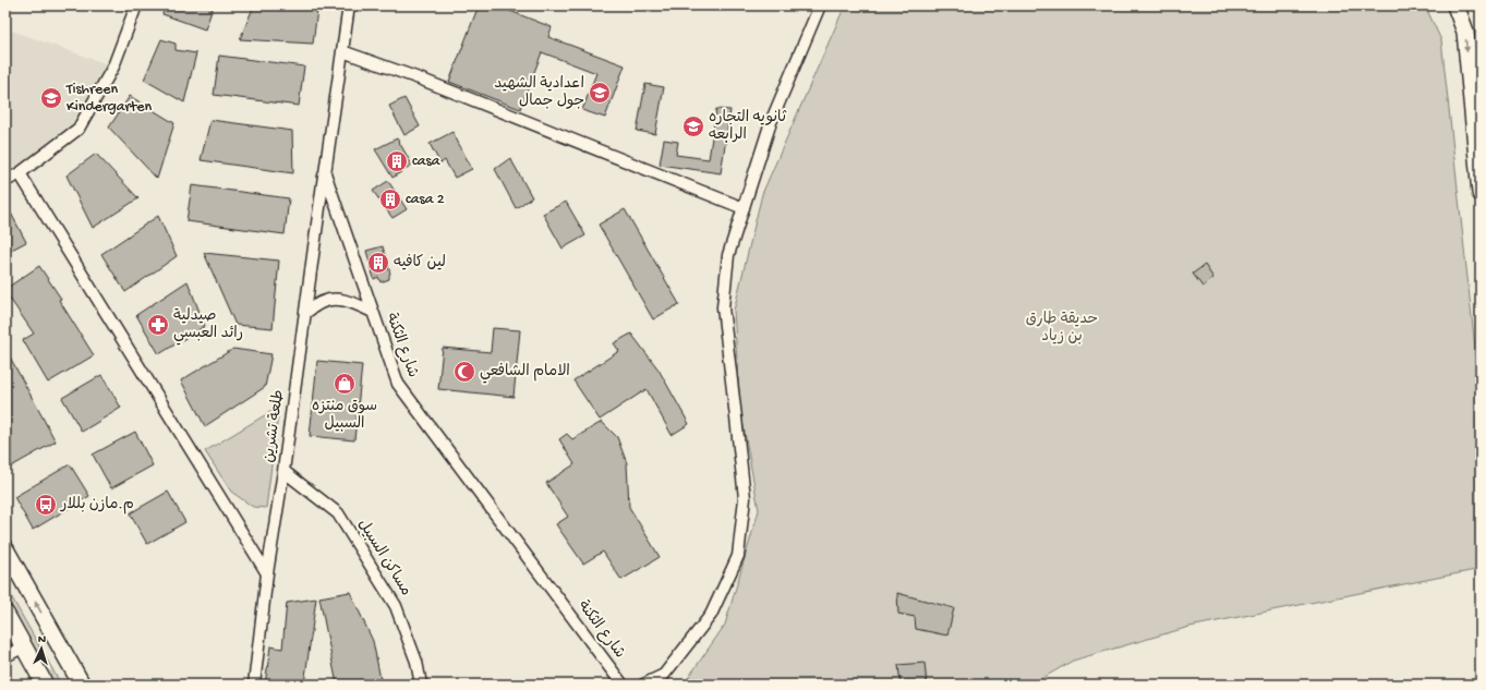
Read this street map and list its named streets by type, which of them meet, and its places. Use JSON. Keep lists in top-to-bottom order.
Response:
{
  "streets": {
    "street": ["شارع الثكنة", "طلعة تشرين", "مساكن السبيل"]
  },
  "crossings": [
    ["شارع الثكنة", "طلعة تشرين"],
    ["طلعة تشرين", "مساكن السبيل"]
  ],
  "parks": ["حديقة طارق بن زياد"],
  "places": {
    "school or university": ["اعدادية الشهيد جول جمال", "Tishreen Kindergarten", "ثانويه التجاره الرابعه"],
    "building": ["casa", "casa 2", "لين كافيه"],
    "pharmacy": ["صيدلية رائد العبسي"],
    "mosque": ["الامام الشافعي"],
    "shop": ["سوق منتزه السبيل"],
    "bus stop": ["م.مازن بللار"]
  },
  "north": "top"
}
